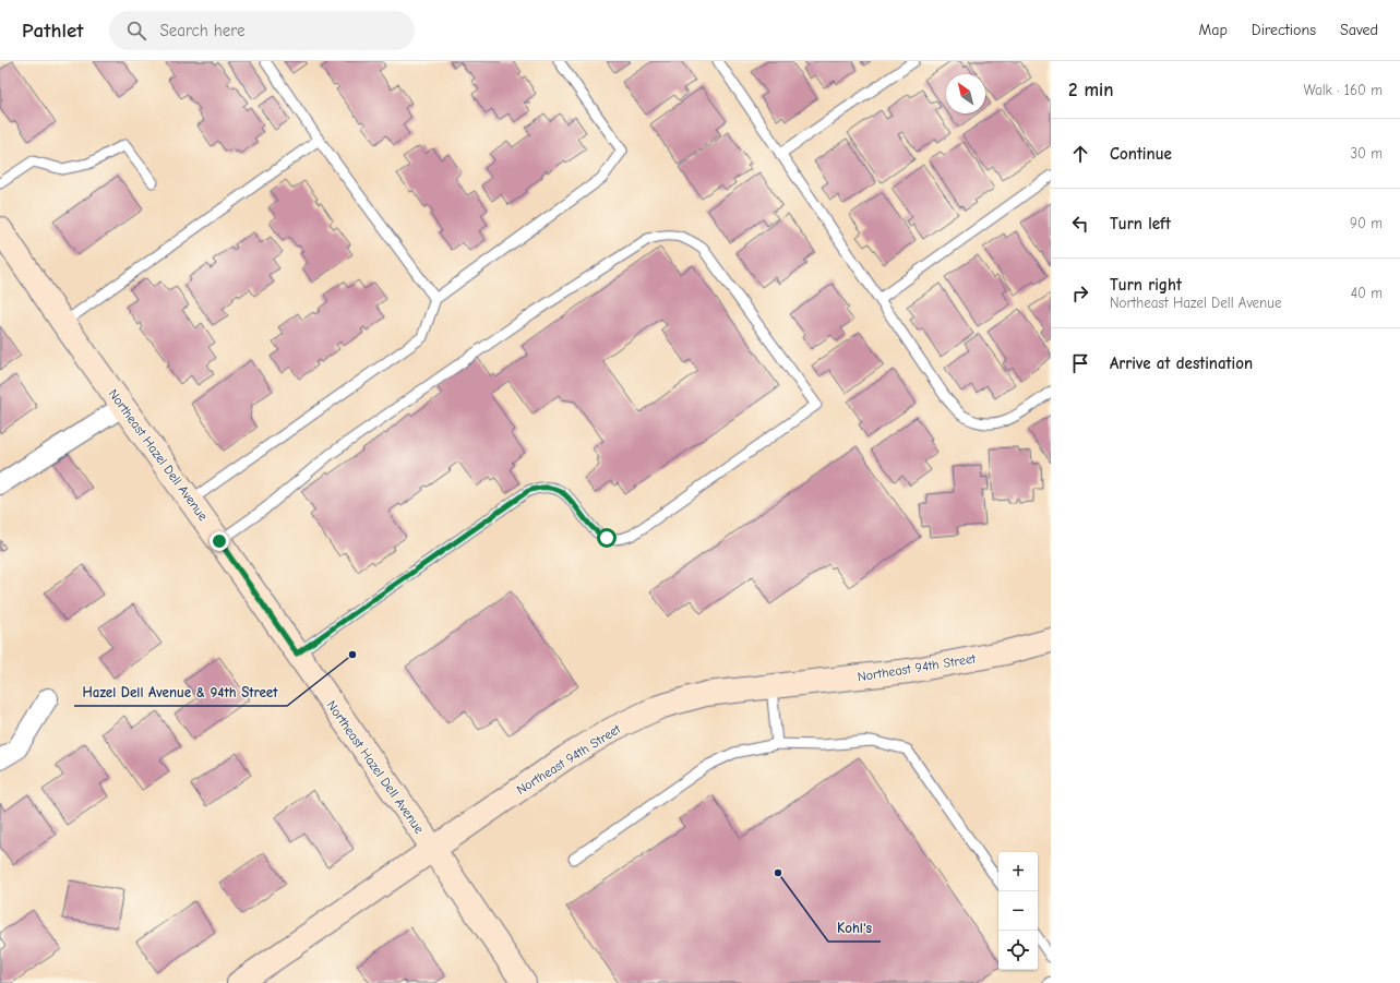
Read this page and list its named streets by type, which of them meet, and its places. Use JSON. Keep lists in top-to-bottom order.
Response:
{
  "streets": {
    "main road": ["Northeast Hazel Dell Avenue", "Northeast 94th Street"]
  },
  "crossings": [
    ["Northeast Hazel Dell Avenue", "Northeast 94th Street"]
  ],
  "places": ["Hazel Dell Avenue & 94th Street", "Kohl's"],
  "north": "top left",
  "page": {
    "header": "Pathlet",
    "search": "Search here",
    "nav": ["Map", "Directions", "Saved"],
    "heading": ["2 min", "Walk · 160 m"],
    "list": [
      ["Continue", "30 m"],
      ["Turn left", "90 m"],
      ["Turn right", "Northeast Hazel Dell Avenue", "40 m"],
      "Arrive at destination"
    ],
    "map_buttons": ["+", "−"]
  }
}
